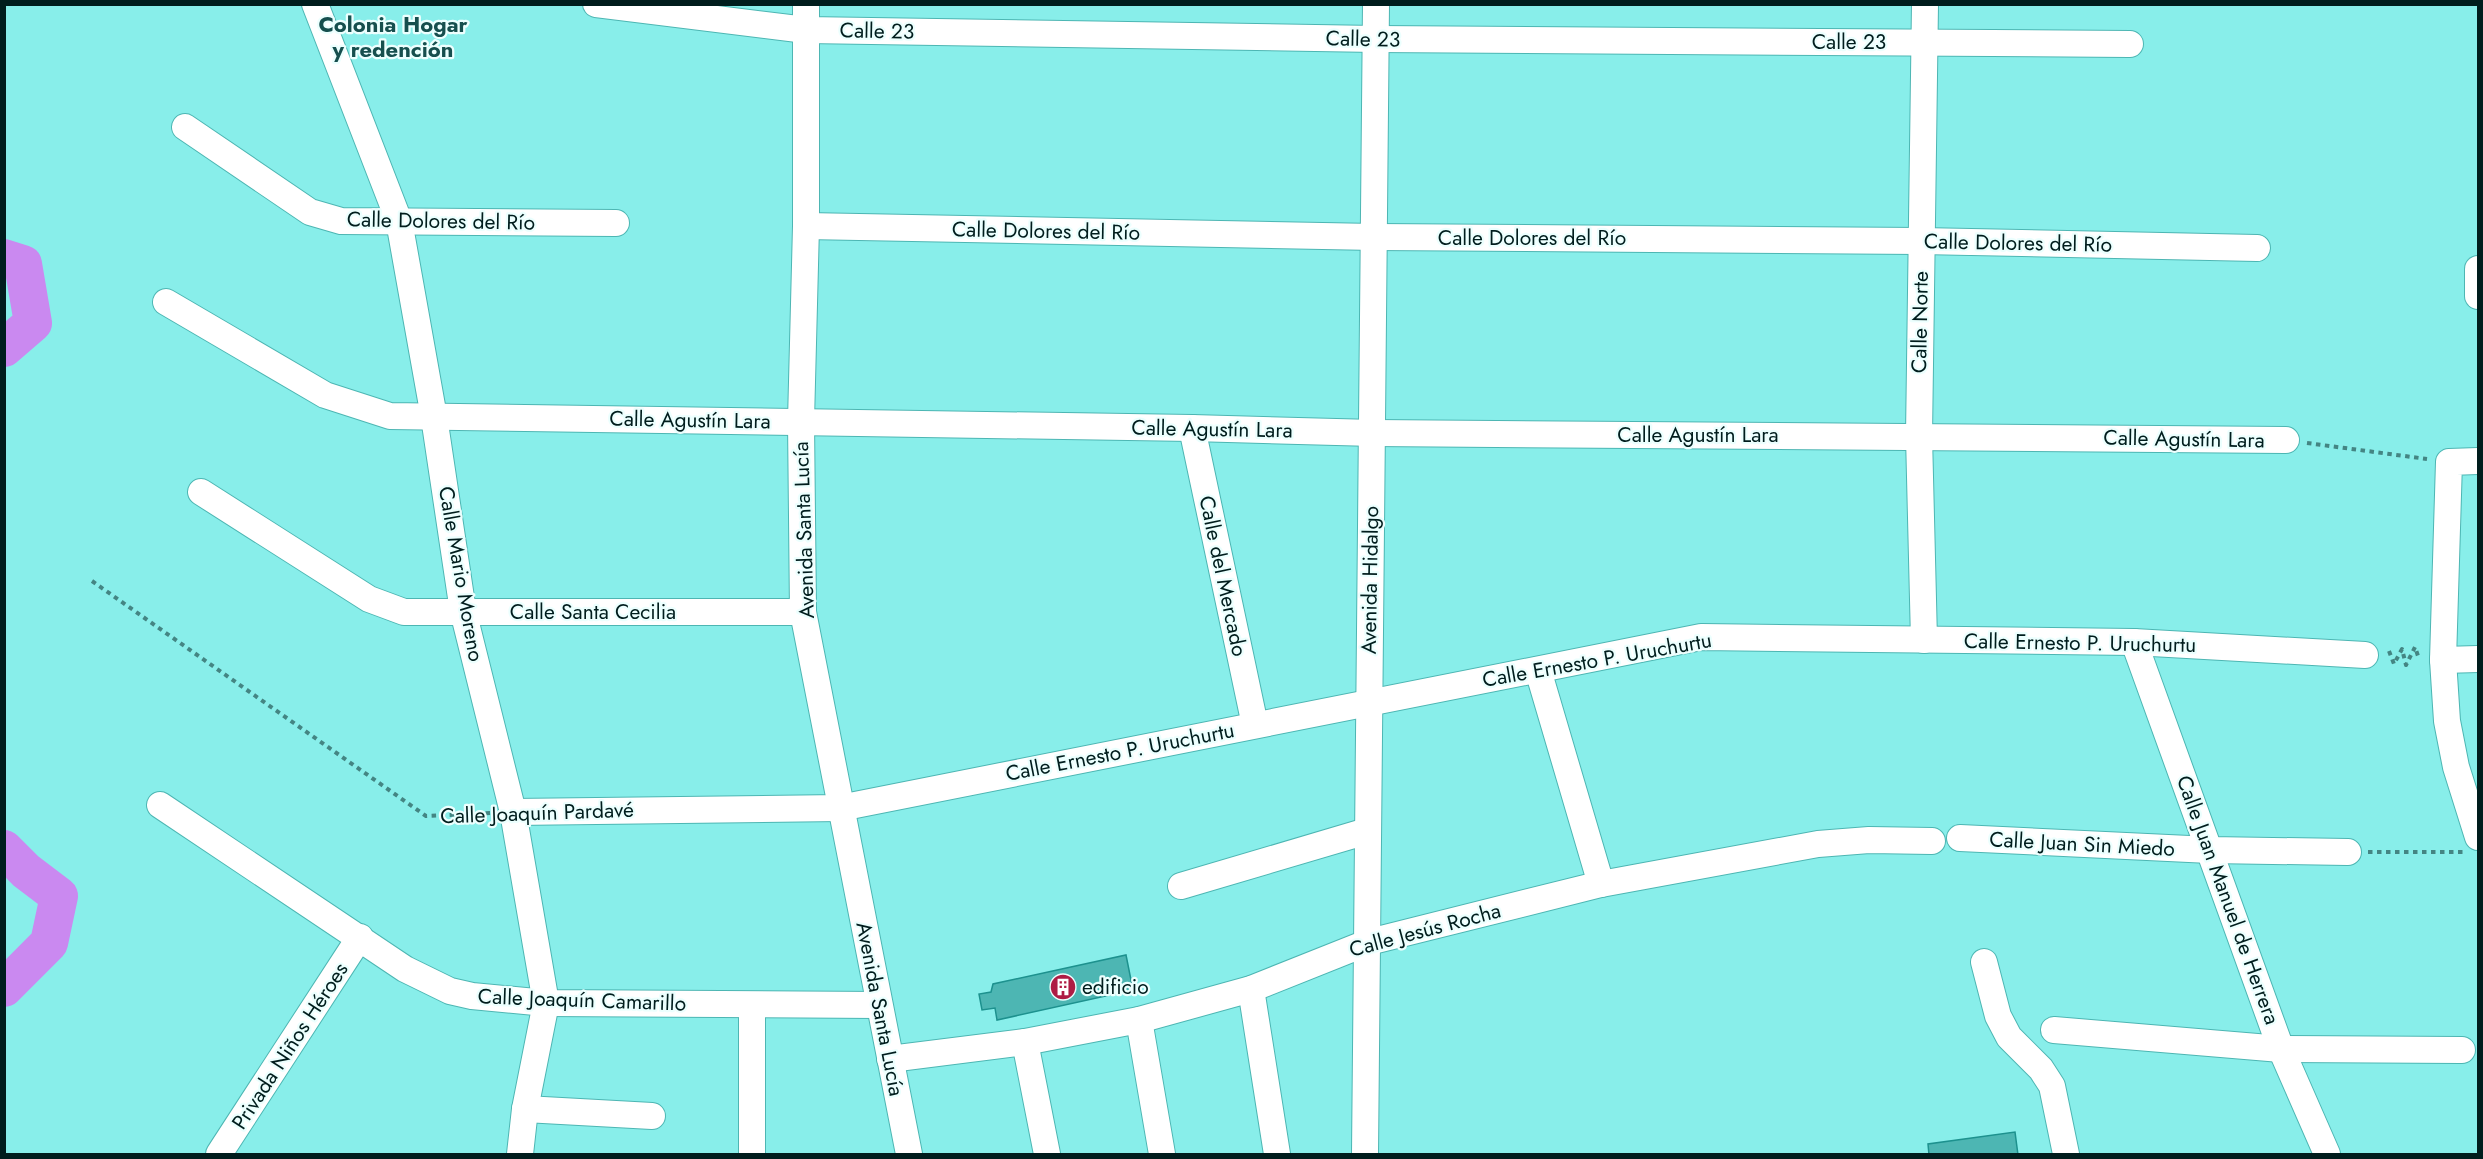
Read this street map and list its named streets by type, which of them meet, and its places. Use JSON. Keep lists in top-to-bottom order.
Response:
{
  "streets": {
    "street": [
      "Calle 23",
      "Calle Dolores del Río",
      "Calle Norte",
      "Calle Agustín Lara",
      "Avenida Santa Lucía",
      "Calle Mario Moreno",
      "Calle del Mercado",
      "Avenida Hidalgo",
      "Calle Santa Cecilia",
      "Calle Ernesto P. Uruchurtu",
      "Calle Joaquín Pardavé",
      "Calle Juan Sin Miedo",
      "Calle Juan Manuel de Herrera",
      "Calle Jesús Rocha",
      "Calle Joaquín Camarillo",
      "Privada Niños Héroes"
    ]
  },
  "crossings": [
    ["Calle 23", "Calle Norte"],
    ["Calle 23", "Avenida Santa Lucía"],
    ["Calle 23", "Avenida Hidalgo"],
    ["Calle Dolores del Río", "Calle Norte"],
    ["Calle Dolores del Río", "Avenida Santa Lucía"],
    ["Calle Dolores del Río", "Calle Mario Moreno"],
    ["Calle Dolores del Río", "Avenida Hidalgo"],
    ["Calle Norte", "Calle Agustín Lara"],
    ["Calle Norte", "Calle Ernesto P. Uruchurtu"],
    ["Calle Agustín Lara", "Avenida Santa Lucía"],
    ["Calle Agustín Lara", "Calle Mario Moreno"],
    ["Calle Agustín Lara", "Calle del Mercado"],
    ["Calle Agustín Lara", "Avenida Hidalgo"],
    ["Avenida Santa Lucía", "Calle Santa Cecilia"],
    ["Avenida Santa Lucía", "Calle Ernesto P. Uruchurtu"],
    ["Avenida Santa Lucía", "Calle Joaquín Pardavé"],
    ["Avenida Santa Lucía", "Calle Jesús Rocha"],
    ["Avenida Santa Lucía", "Calle Joaquín Camarillo"],
    ["Calle Mario Moreno", "Calle Santa Cecilia"],
    ["Calle Mario Moreno", "Calle Joaquín Pardavé"],
    ["Calle Mario Moreno", "Calle Joaquín Camarillo"],
    ["Calle del Mercado", "Calle Ernesto P. Uruchurtu"],
    ["Avenida Hidalgo", "Calle Ernesto P. Uruchurtu"],
    ["Avenida Hidalgo", "Calle Jesús Rocha"],
    ["Calle Ernesto P. Uruchurtu", "Calle Joaquín Pardavé"],
    ["Calle Ernesto P. Uruchurtu", "Calle Juan Manuel de Herrera"],
    ["Calle Juan Sin Miedo", "Calle Juan Manuel de Herrera"],
    ["Calle Joaquín Camarillo", "Privada Niños Héroes"]
  ],
  "districts": ["Colonia Hogar y redención"],
  "places": {
    "building": ["edificio"]
  }
}
